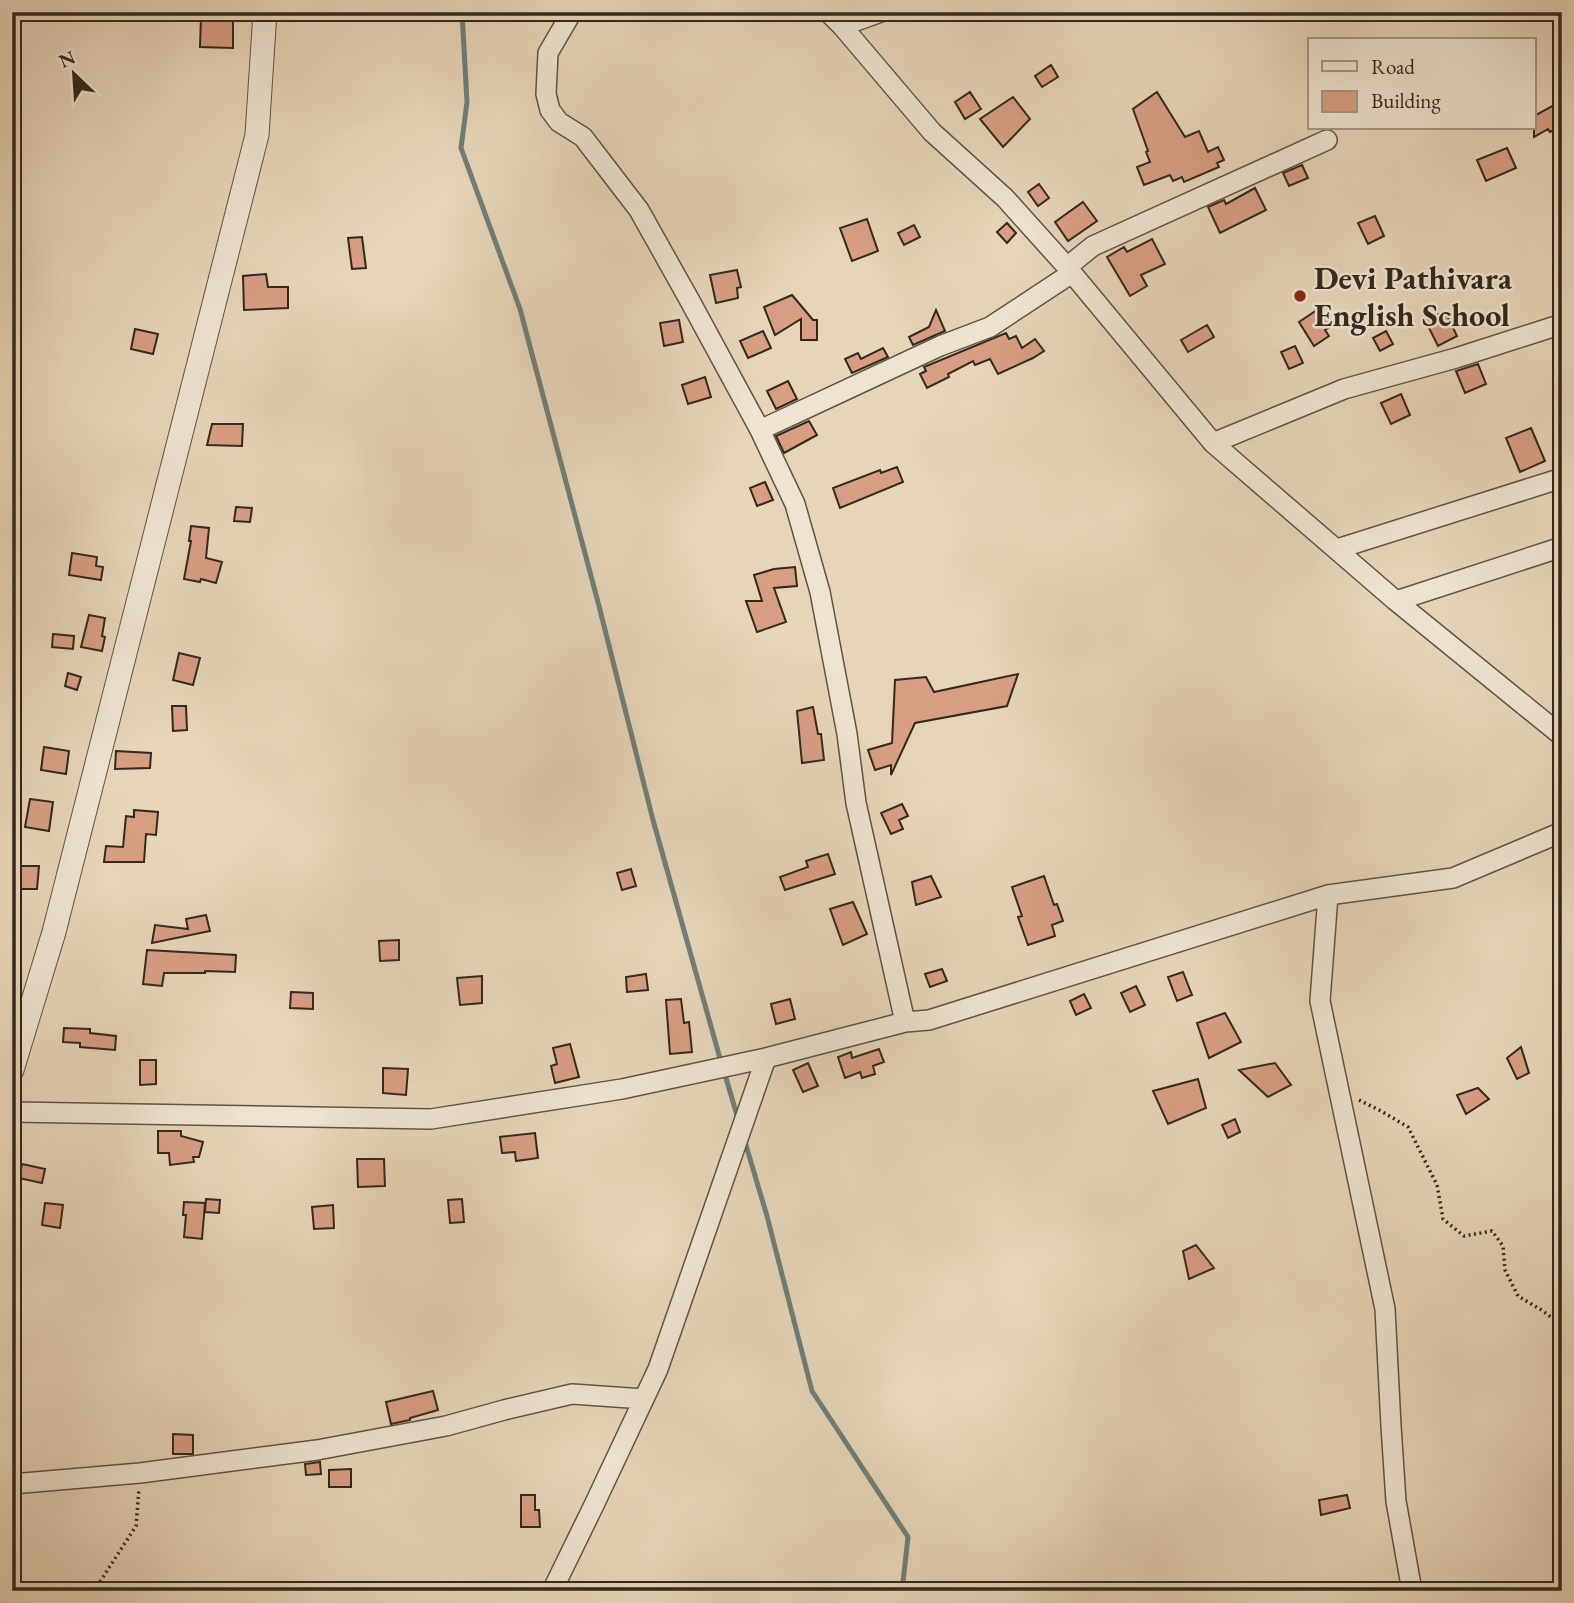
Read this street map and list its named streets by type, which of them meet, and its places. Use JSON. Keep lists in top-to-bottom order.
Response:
{
  "places": ["Devi Pathivara English School"],
  "legend": ["Road", "Building"],
  "north": "top left"
}
